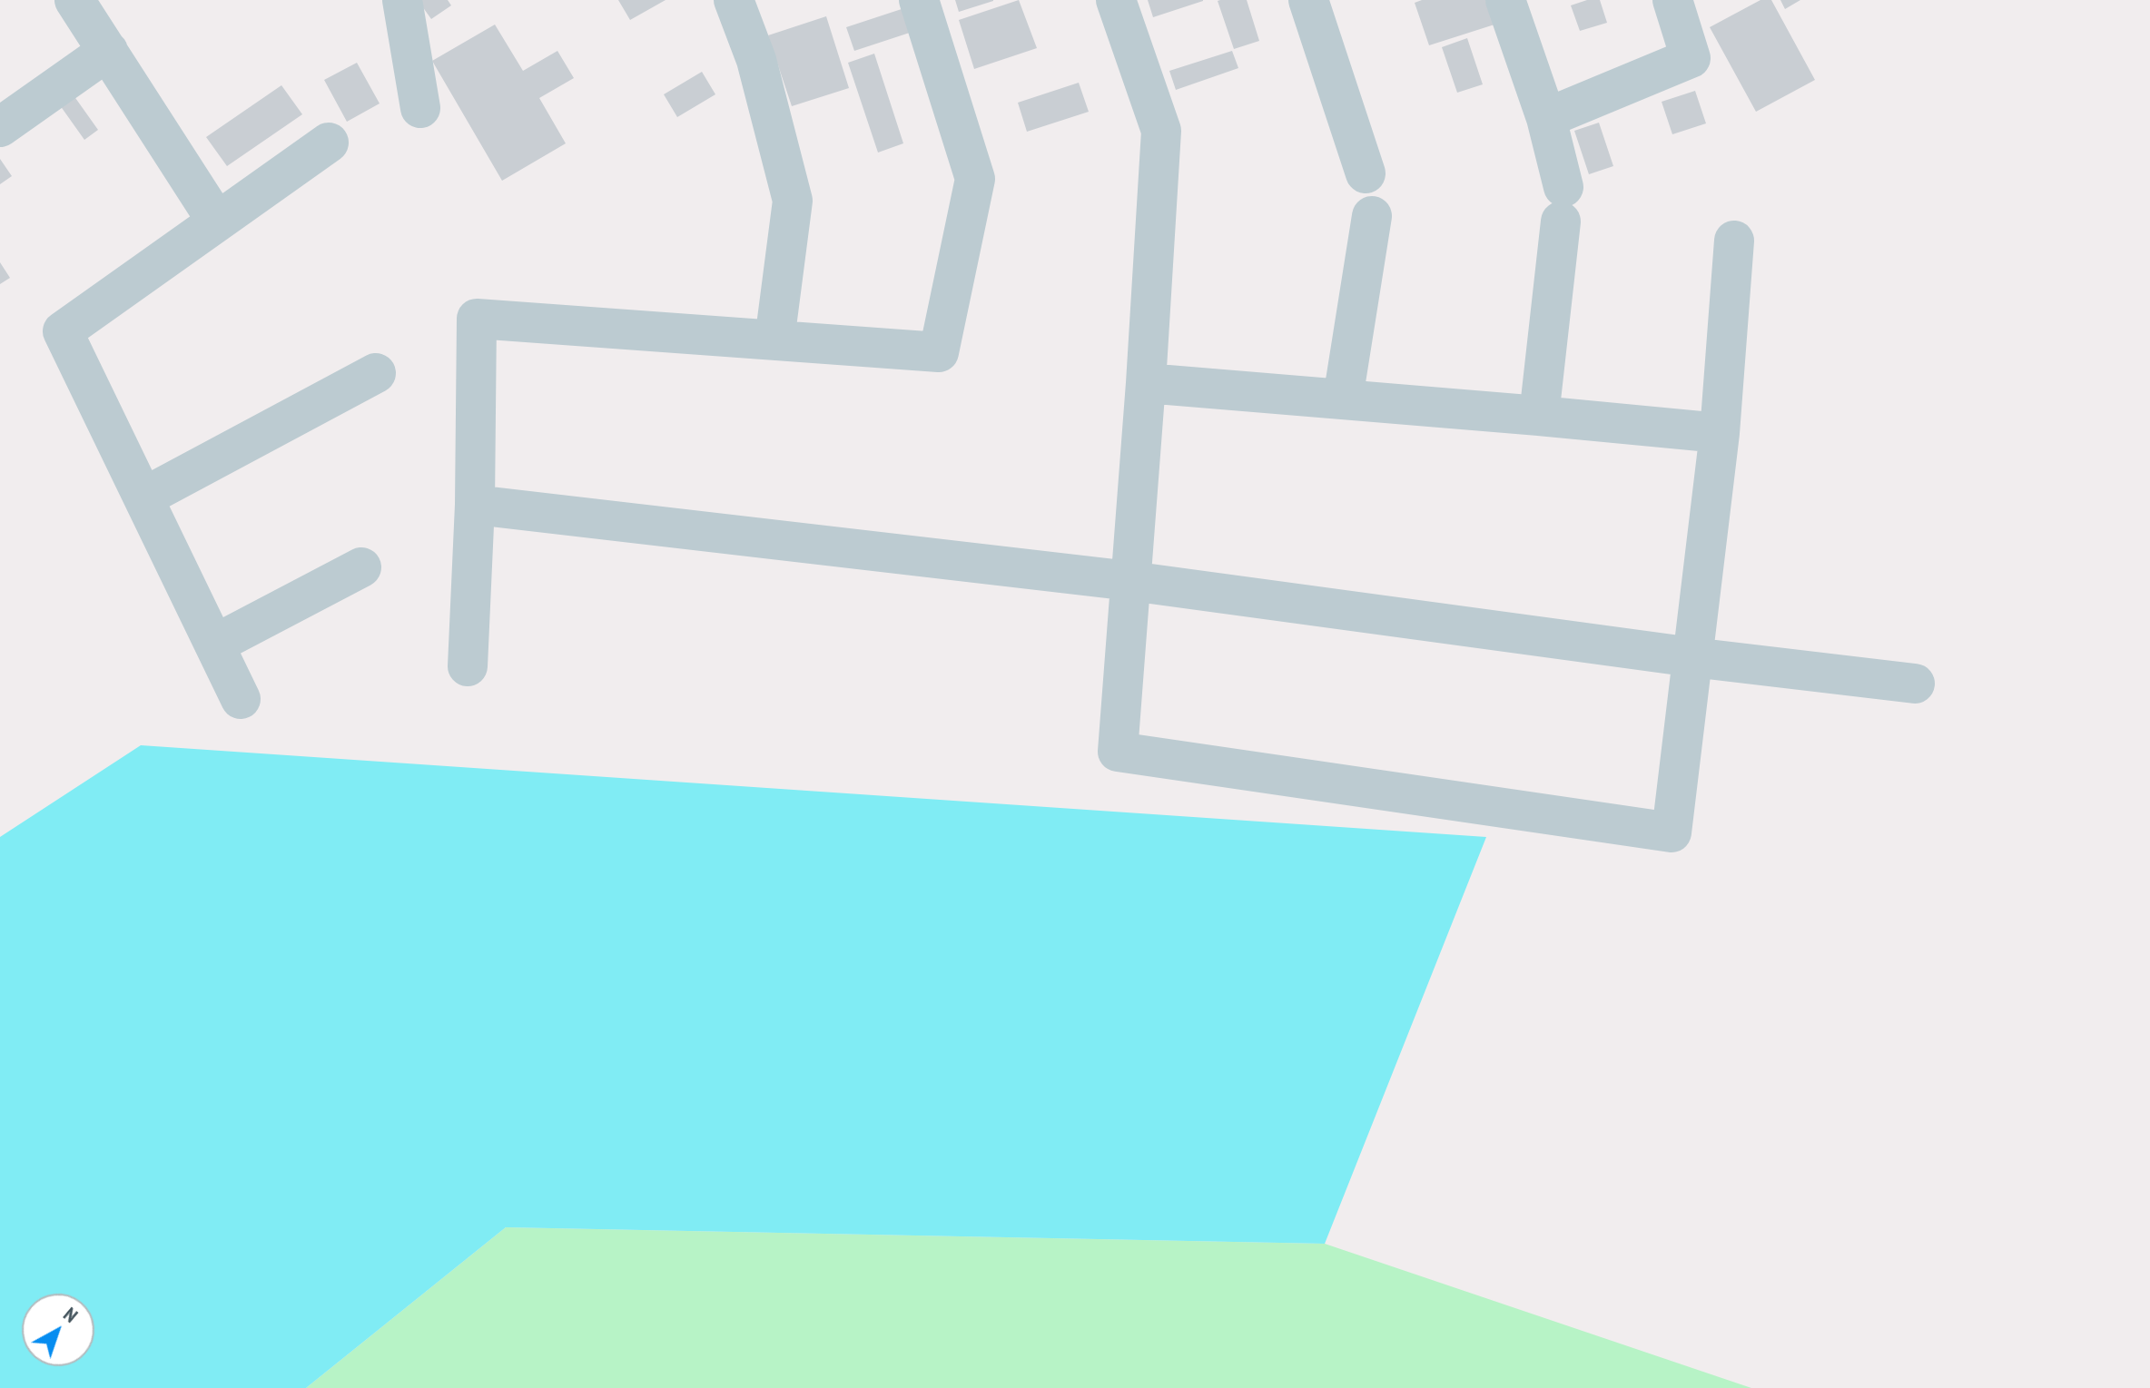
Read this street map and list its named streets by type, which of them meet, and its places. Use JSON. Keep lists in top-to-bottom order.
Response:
{
  "north": "top right"
}
